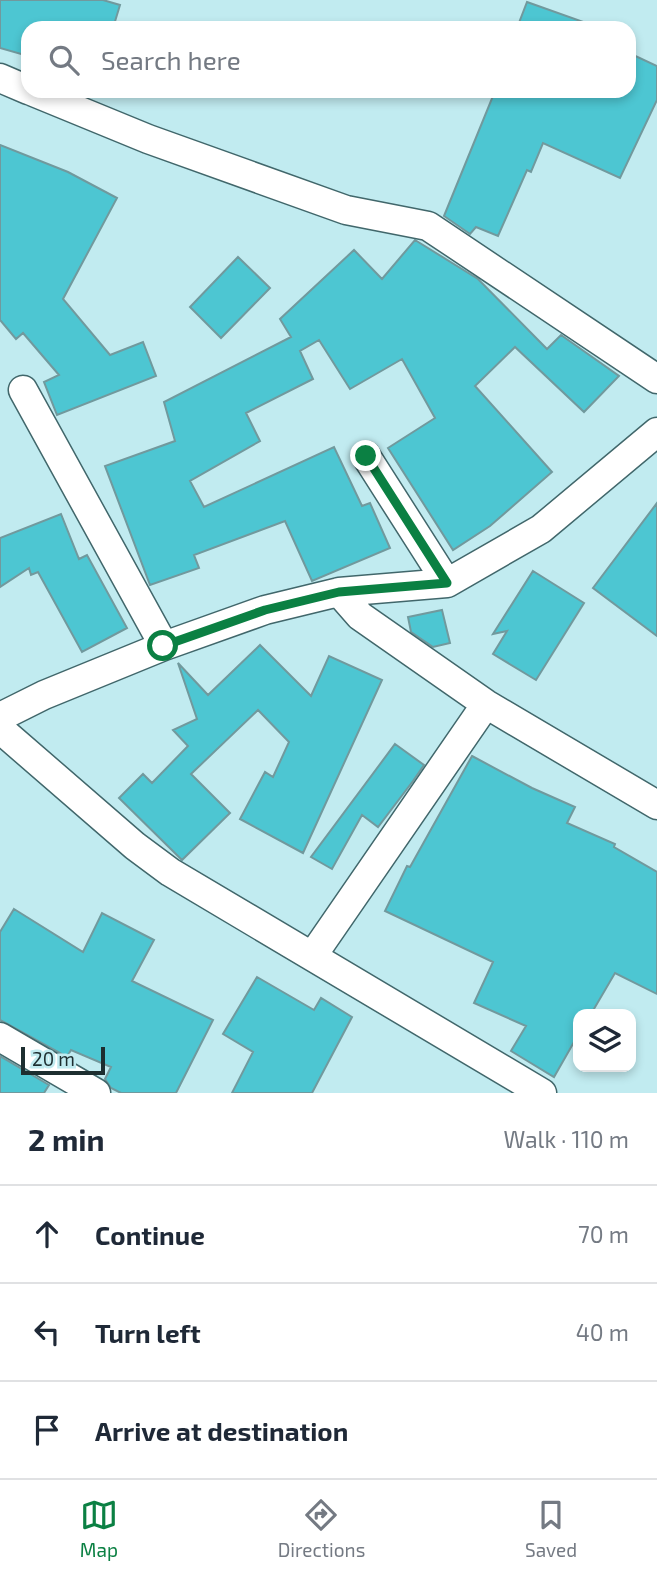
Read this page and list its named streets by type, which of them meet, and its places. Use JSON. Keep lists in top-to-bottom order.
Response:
{
  "scale_bar": "20 m",
  "page": {
    "search": "Search here",
    "scale": "20 m",
    "heading": ["2 min", "Walk · 110 m"],
    "list": [
      ["Continue", "70 m"],
      ["Turn left", "40 m"],
      "Arrive at destination"
    ],
    "nav": ["Map", "Directions", "Saved"]
  }
}
